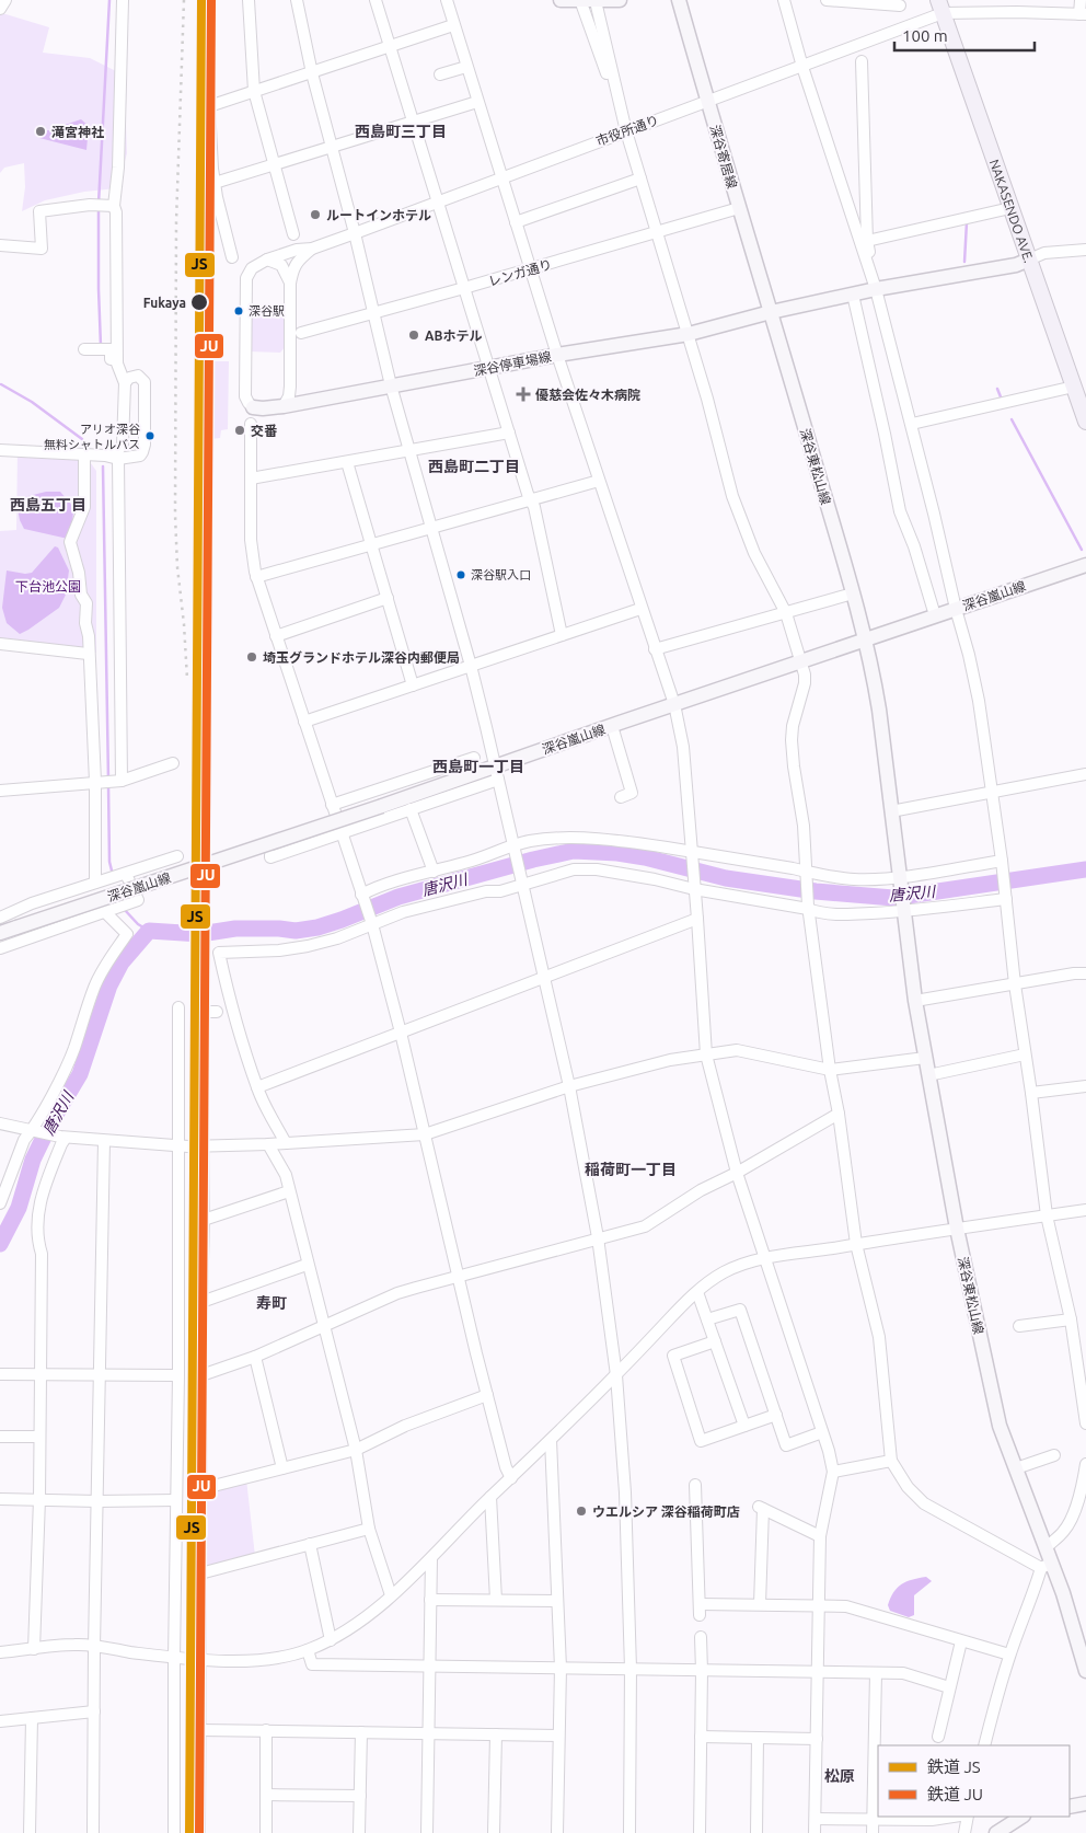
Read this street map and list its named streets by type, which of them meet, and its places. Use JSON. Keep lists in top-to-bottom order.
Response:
{
  "streets": {
    "highway": ["NAKASENDO AVE."],
    "main road": [
      "深谷寄居線",
      "深谷停車場線",
      "深谷東松山線",
      "深谷嵐山線"
    ],
    "street": ["市役所通り", "レンガ通り"]
  },
  "crossings": [
    ["市役所通り", "深谷寄居線"],
    ["市役所通り", "NAKASENDO AVE."],
    ["深谷寄居線", "レンガ通り"],
    ["深谷寄居線", "深谷停車場線"],
    ["深谷寄居線", "深谷東松山線"],
    ["深谷停車場線", "深谷東松山線"],
    ["深谷東松山線", "深谷嵐山線"]
  ],
  "districts": [
    "西島町三丁目",
    "西島町二丁目",
    "西島五丁目",
    "西島町一丁目",
    "稲荷町一丁目",
    "寿町",
    "松原"
  ],
  "water": ["唐沢川"],
  "parks": ["下台池公園"],
  "places": {
    "other": [
      "滝宮神社",
      "ルートインホテル",
      "Fukaya",
      "深谷駅",
      "ABホテル",
      "交番",
      "アリオ深谷 無料シャトルバス",
      "深谷駅入口",
      "埼玉グランドホテル深谷内郵便局",
      "ウエルシア 深谷稲荷町店"
    ],
    "health": ["優慈会佐々木病院"]
  },
  "lines": ["rail line JS", "rail line JU"],
  "legend": ["鉄道 JS", "鉄道 JU"],
  "scale_bar": "100 m"
}
